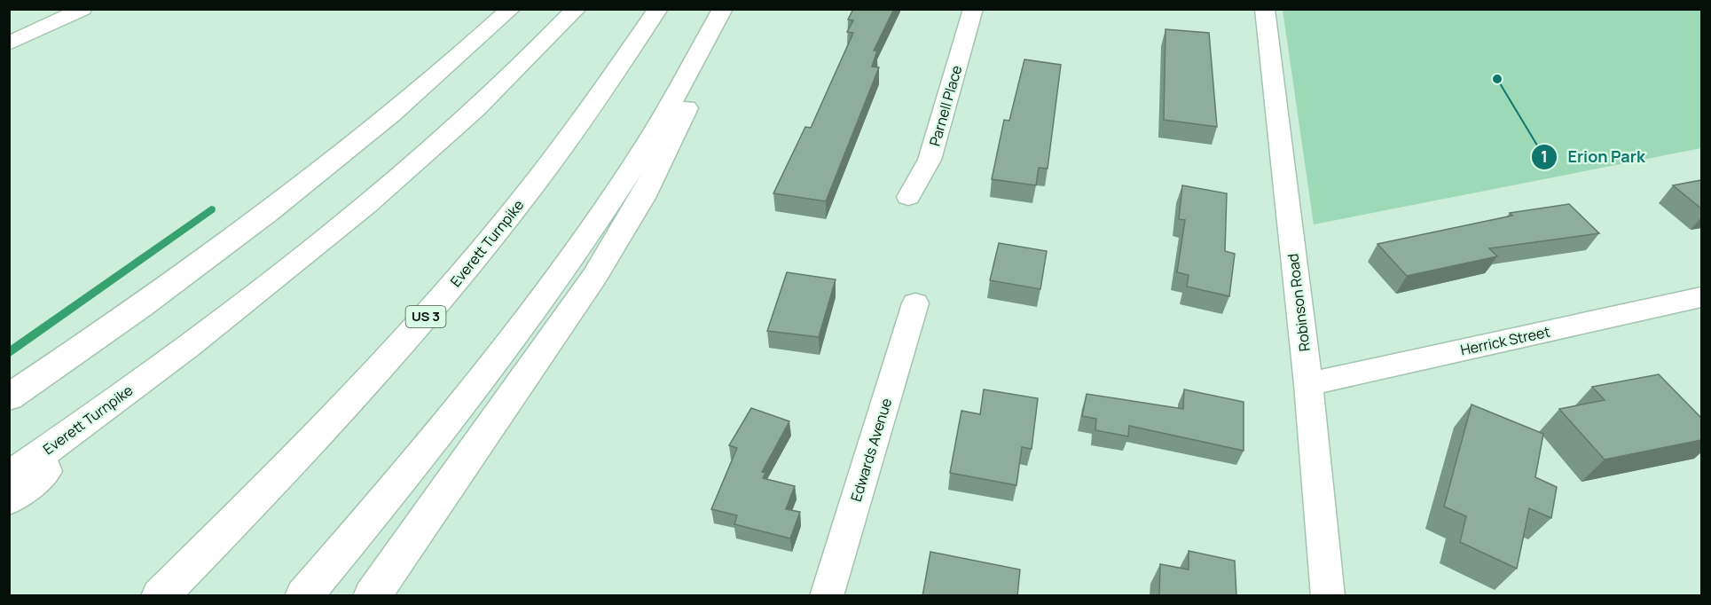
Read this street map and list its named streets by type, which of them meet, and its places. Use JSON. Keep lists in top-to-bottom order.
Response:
{
  "streets": {
    "highway": ["Everett Turnpike", "US 3"],
    "street": [
      "Parnell Place",
      "Robinson Road",
      "Herrick Street",
      "Edwards Avenue"
    ]
  },
  "crossings": [
    ["Robinson Road", "Herrick Street"]
  ],
  "places": ["Erion Park"]
}
